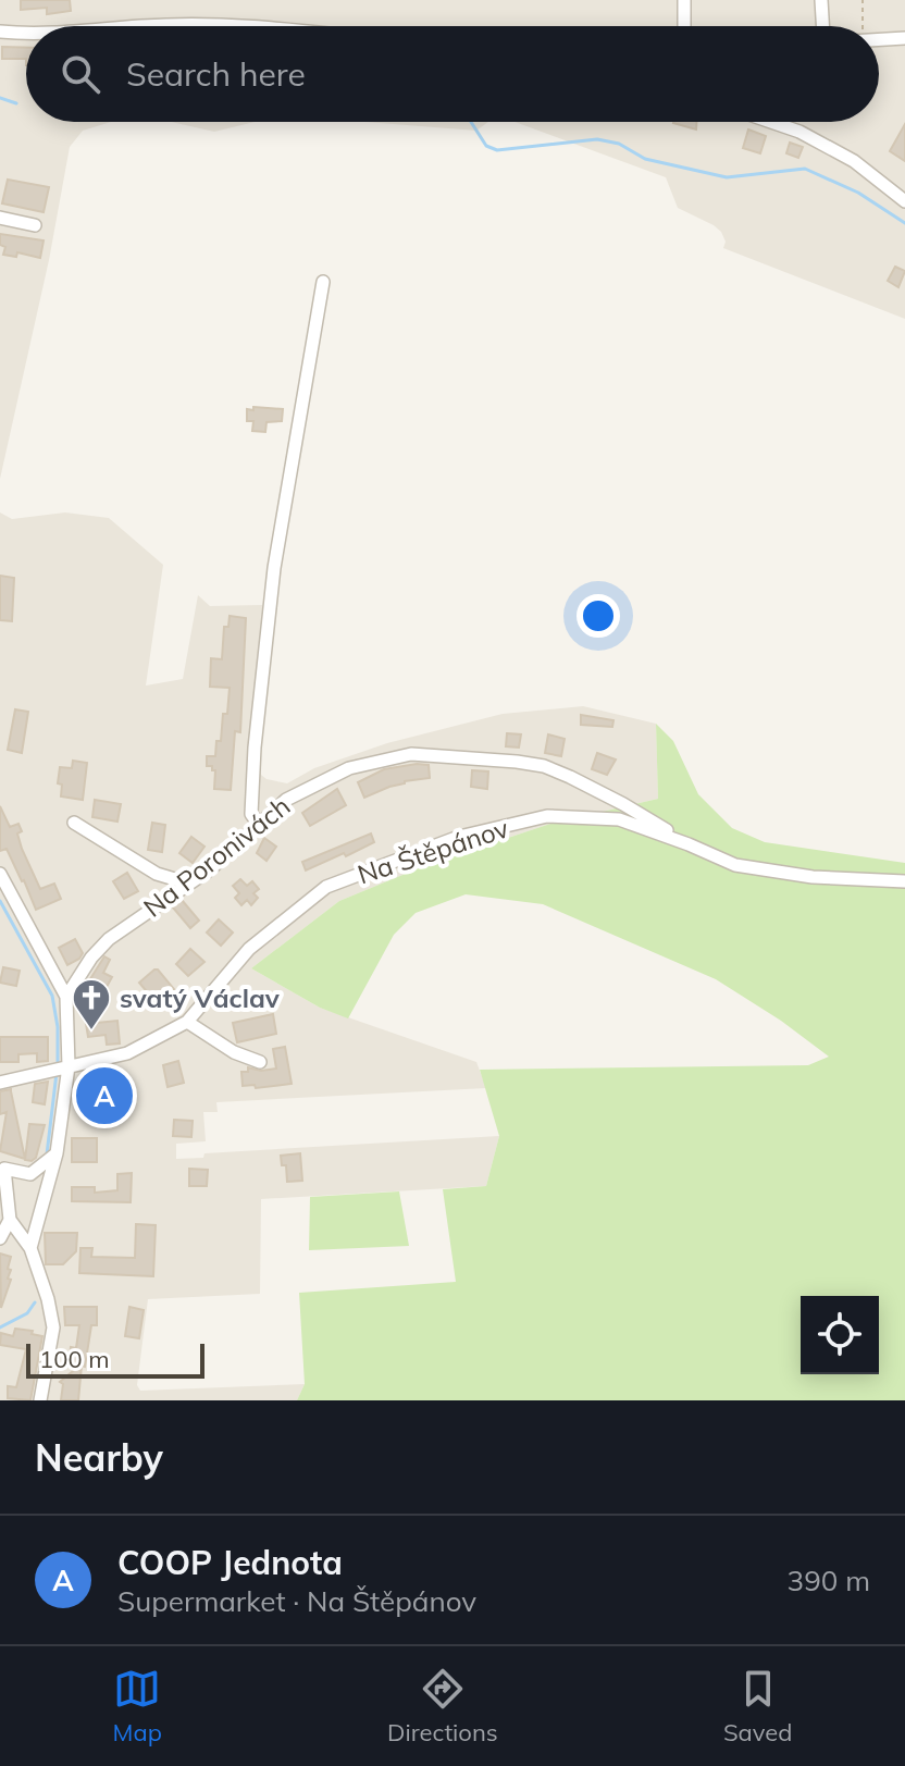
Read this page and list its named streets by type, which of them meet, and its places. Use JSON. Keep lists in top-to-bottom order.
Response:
{
  "streets": {
    "street": ["Na Štěpánov", "Na Poronivách"]
  },
  "crossings": [
    ["Na Štěpánov", "Na Poronivách"]
  ],
  "places": {
    "church": ["svatý Václav"]
  },
  "scale_bar": "100 m",
  "page": {
    "search": "Search here",
    "pins": "A",
    "scale": "100 m",
    "heading": "Nearby",
    "list": [
      {
        "mark": "A",
        "name": "COOP Jednota",
        "note": "Supermarket · Na Štěpánov",
        "value": "390 m"
      }
    ],
    "nav": ["Map", "Directions", "Saved"]
  }
}
